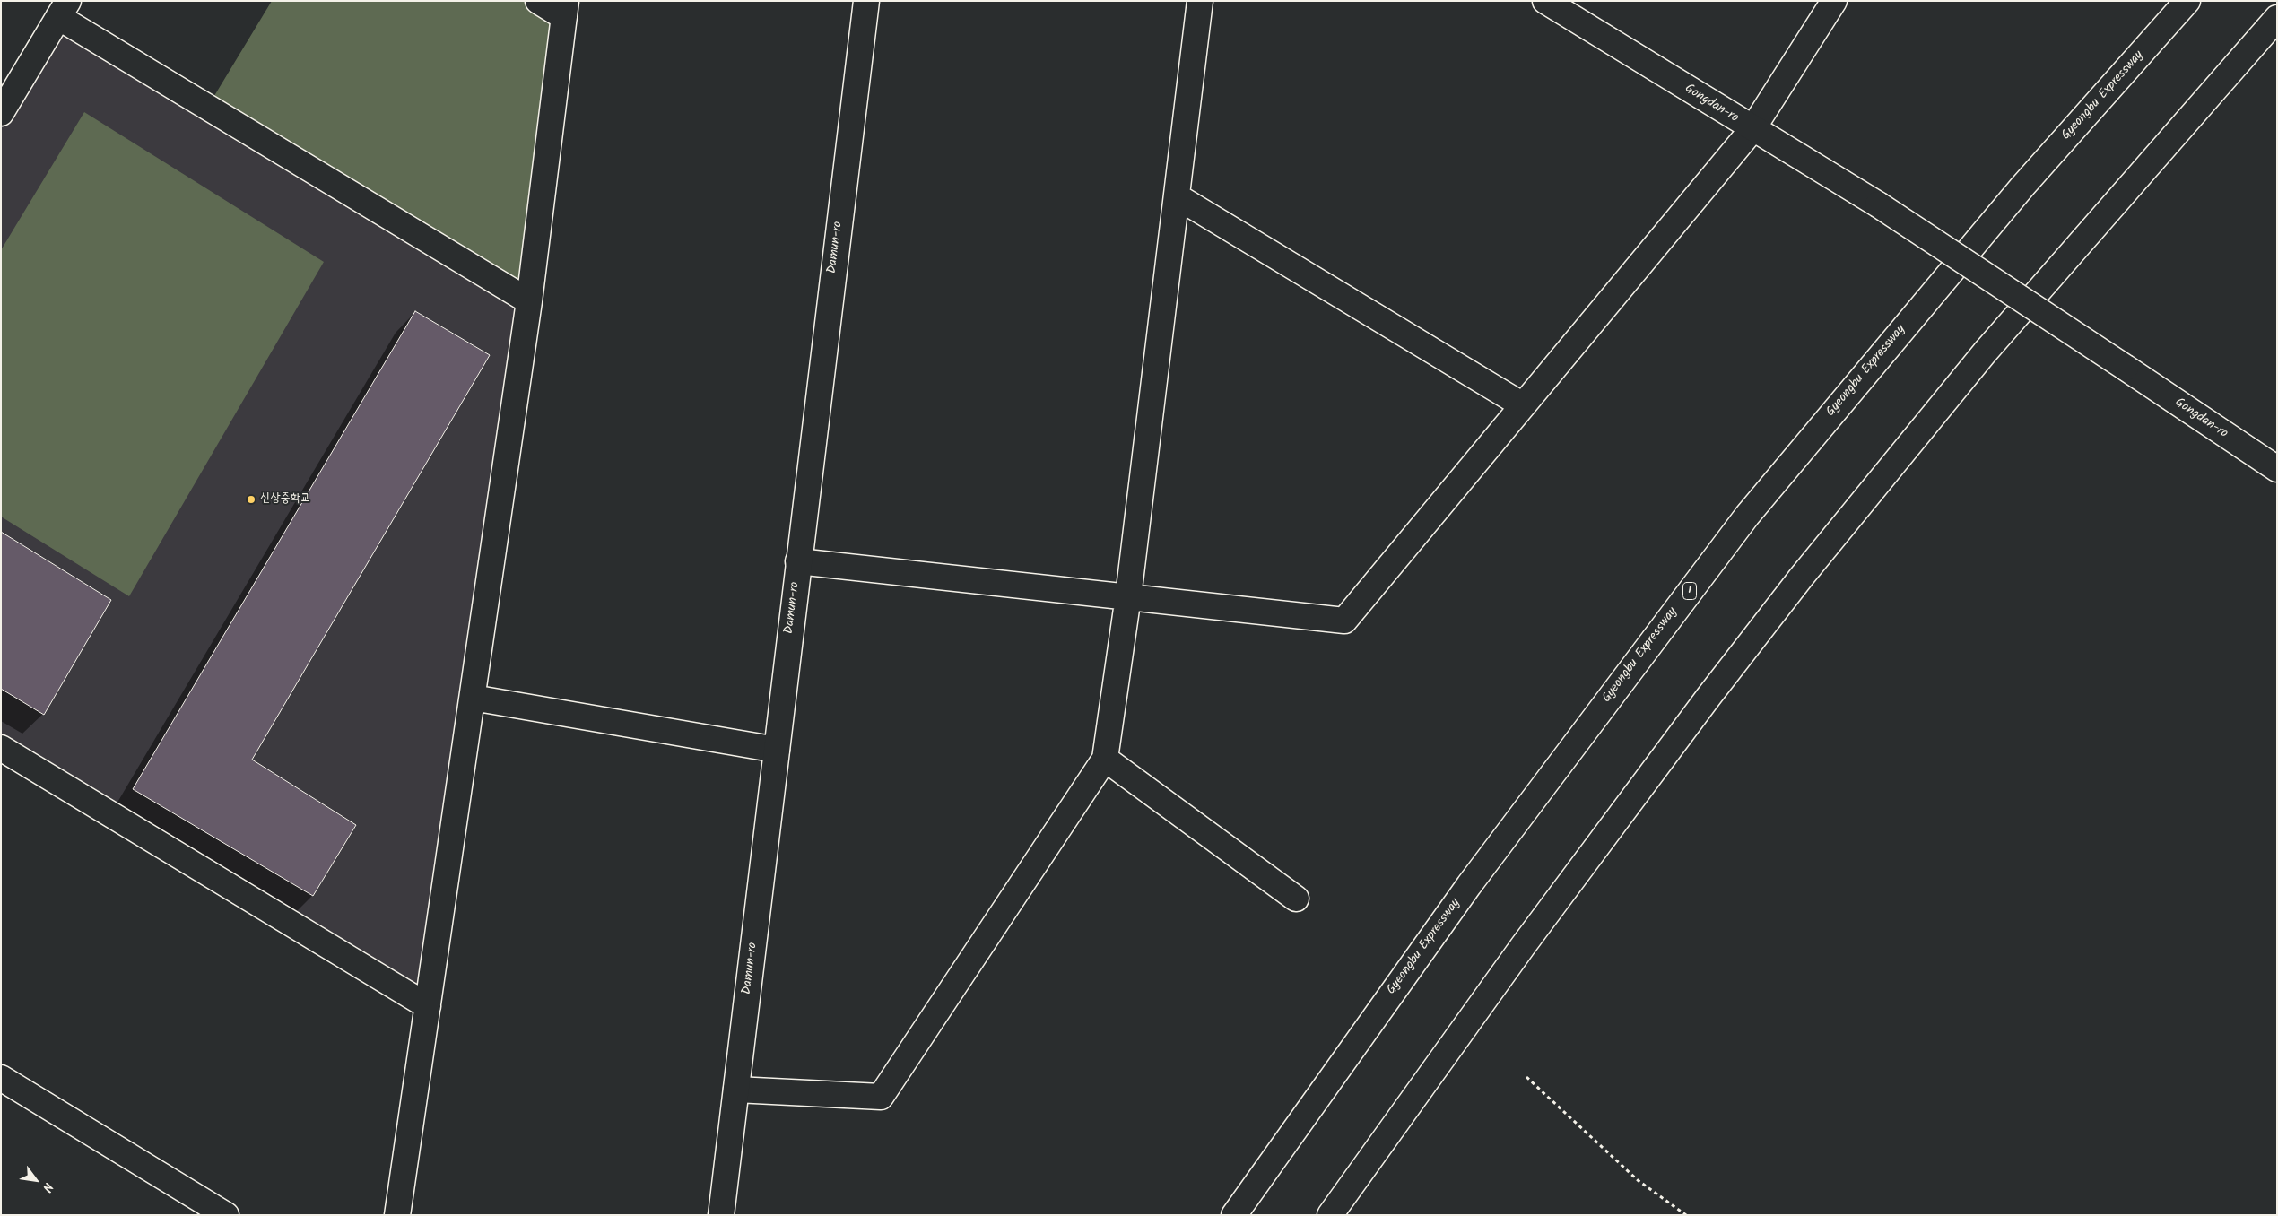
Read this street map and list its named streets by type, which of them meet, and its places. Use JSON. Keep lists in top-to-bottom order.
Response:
{
  "streets": {
    "main road": [
      "Gyeongbu Expressway",
      "Gongdan-ro",
      "Damun-ro",
      "1"
    ]
  },
  "places": ["신상중학교"],
  "north": "bottom right"
}
